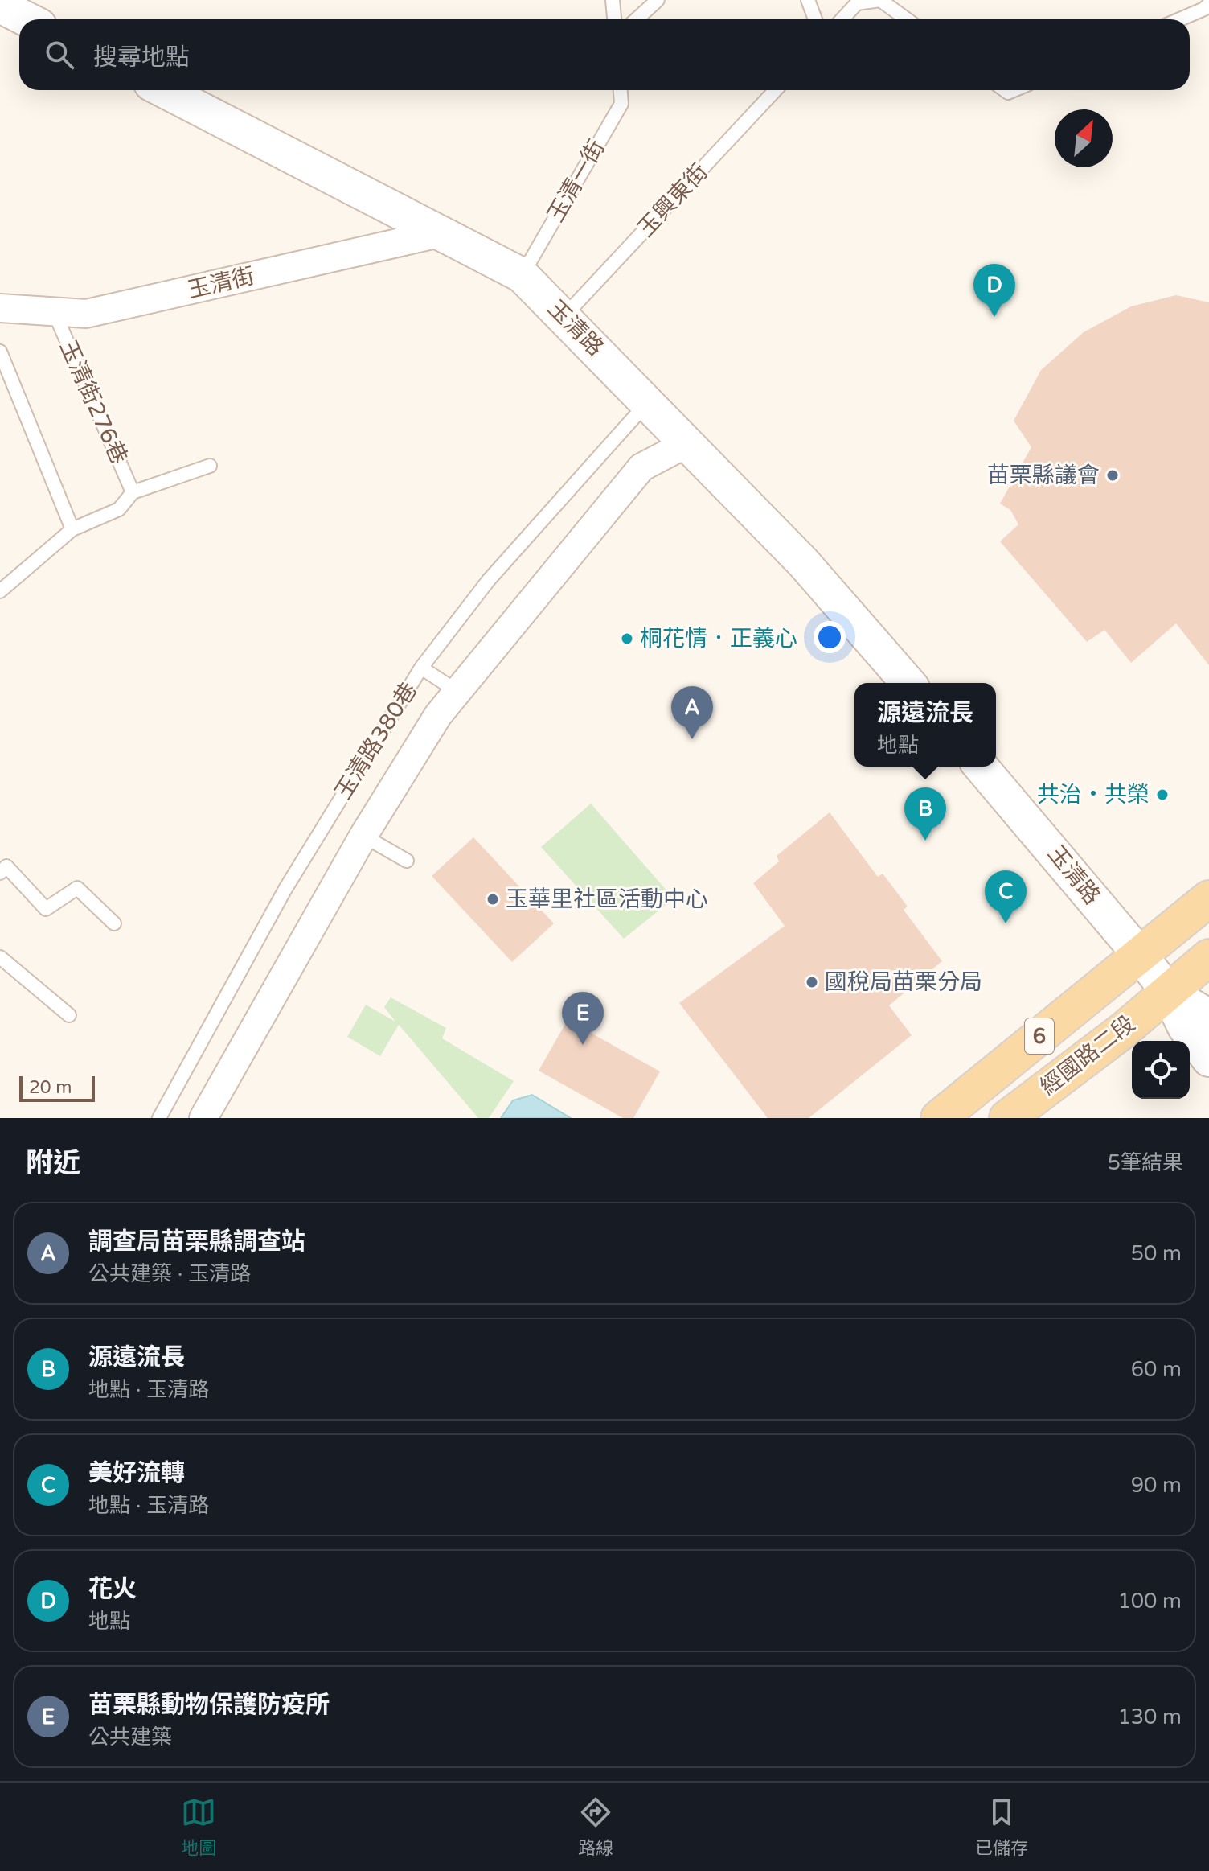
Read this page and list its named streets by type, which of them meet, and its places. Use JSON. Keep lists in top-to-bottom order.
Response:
{
  "streets": {
    "main road": ["6", "經國路二段"],
    "street": ["玉清街", "玉清路", "玉清路380巷"],
    "lane": ["玉清一街", "玉興東街", "玉清街276巷"]
  },
  "crossings": [
    ["玉清一街", "玉清路"],
    ["玉興東街", "玉清路"],
    ["玉清街", "玉清路"],
    ["玉清街", "玉清街276巷"],
    ["玉清路", "玉清路380巷"],
    ["玉清路", "6"],
    ["玉清路", "經國路二段"],
    ["6", "經國路二段"]
  ],
  "places": [
    "苗栗縣議會",
    "桐花情．正義心",
    "共治‧共榮",
    "玉華里社區活動中心",
    "國稅局苗栗分局"
  ],
  "scale_bar": "20 m",
  "north": "top right",
  "page": {
    "search": "搜尋地點",
    "pins": [
      "D",
      "A",
      "B",
      "C",
      "E"
    ],
    "popup": ["源遠流長", "地點"],
    "scale": "20 m",
    "heading": ["附近", "5筆結果"],
    "list": [
      {
        "mark": "A",
        "name": "調查局苗栗縣調查站",
        "note": "公共建築 · 玉清路",
        "value": "50 m"
      },
      {
        "mark": "B",
        "name": "源遠流長",
        "note": "地點 · 玉清路",
        "value": "60 m"
      },
      {
        "mark": "C",
        "name": "美好流轉",
        "note": "地點 · 玉清路",
        "value": "90 m"
      },
      {
        "mark": "D",
        "name": "花火",
        "note": "地點",
        "value": "100 m"
      },
      {
        "mark": "E",
        "name": "苗栗縣動物保護防疫所",
        "note": "公共建築",
        "value": "130 m"
      }
    ],
    "nav": ["地圖", "路線", "已儲存"]
  }
}
